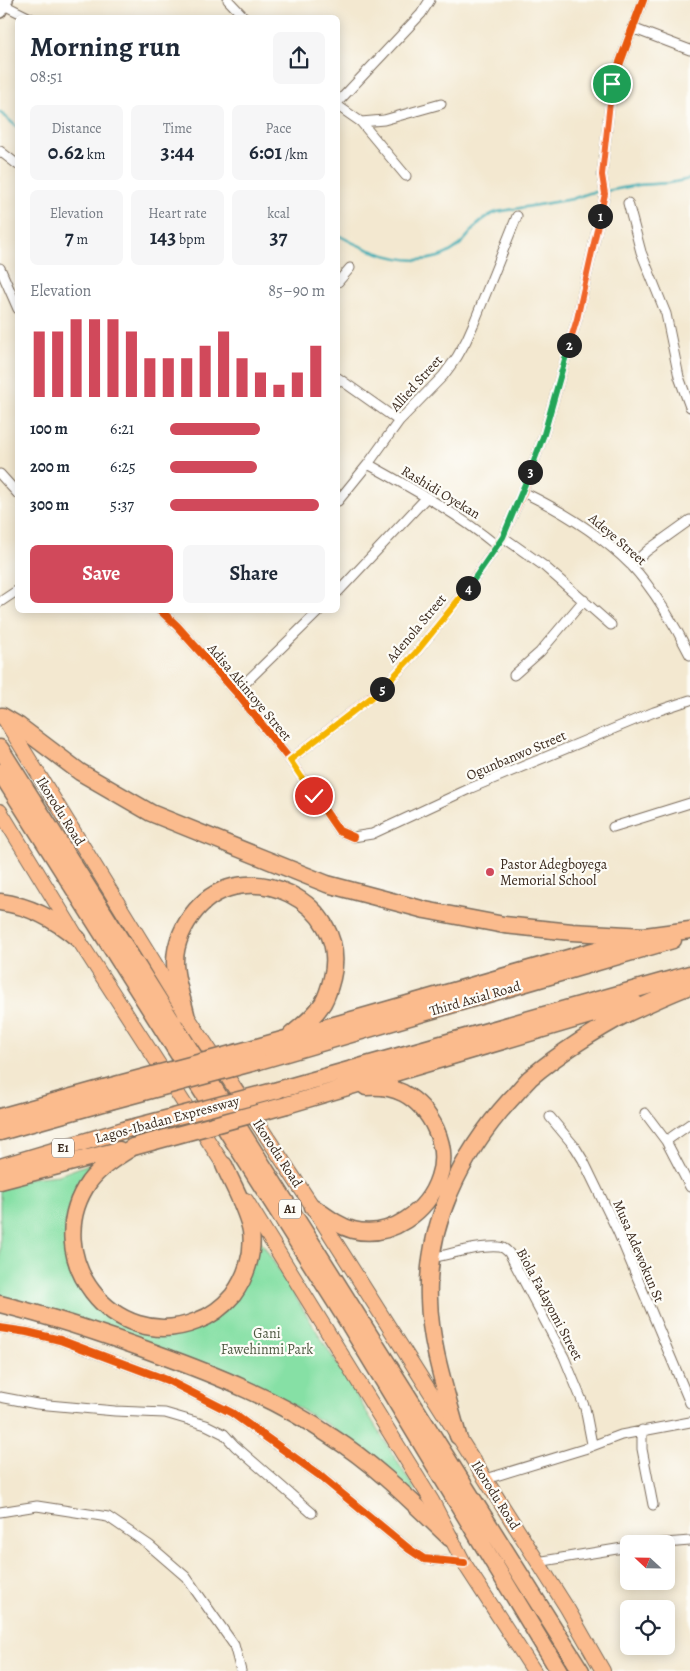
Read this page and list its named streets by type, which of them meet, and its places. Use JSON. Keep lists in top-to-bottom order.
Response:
{
  "streets": {
    "highway": [
      "Ikorodu Road",
      "Third Axial Road",
      "Lagos-Ibadan Expressway",
      "E1",
      "A1"
    ],
    "street": [
      "Allied Street",
      "Rashidi Oyekan",
      "Adeye Street",
      "Adenola Street",
      "Adisa Akintoye Street",
      "Ogunbanwo Street",
      "Musa Adewokun St",
      "Biola Fadayomi Street"
    ]
  },
  "crossings": [
    ["Allied Street", "Rashidi Oyekan"],
    ["Rashidi Oyekan", "Adenola Street"],
    ["Adeye Street", "Adenola Street"],
    ["Adenola Street", "Adisa Akintoye Street"],
    ["Adisa Akintoye Street", "Ogunbanwo Street"]
  ],
  "parks": ["Gani Fawehinmi Park"],
  "places": ["Pastor Adegboyega Memorial School"],
  "north": "left",
  "page": {
    "heading": ["Morning run", "08:51"],
    "stats": [
      ["Distance", "0.62 km"],
      ["Time", "3:44"],
      ["Pace", "6:01 /km"],
      ["Elevation", "7 m"],
      ["Heart rate", "143 bpm"],
      ["kcal", "37"]
    ],
    "pins": [
      "1",
      "2",
      "3",
      "4",
      "5"
    ],
    "chart": ["Elevation", "85–90 m"],
    "list": [
      {
        "name": "100 m",
        "note": "6:21"
      },
      {
        "name": "200 m",
        "note": "6:25"
      },
      {
        "name": "300 m",
        "note": "5:37"
      }
    ],
    "buttons": ["Save", "Share"]
  }
}
